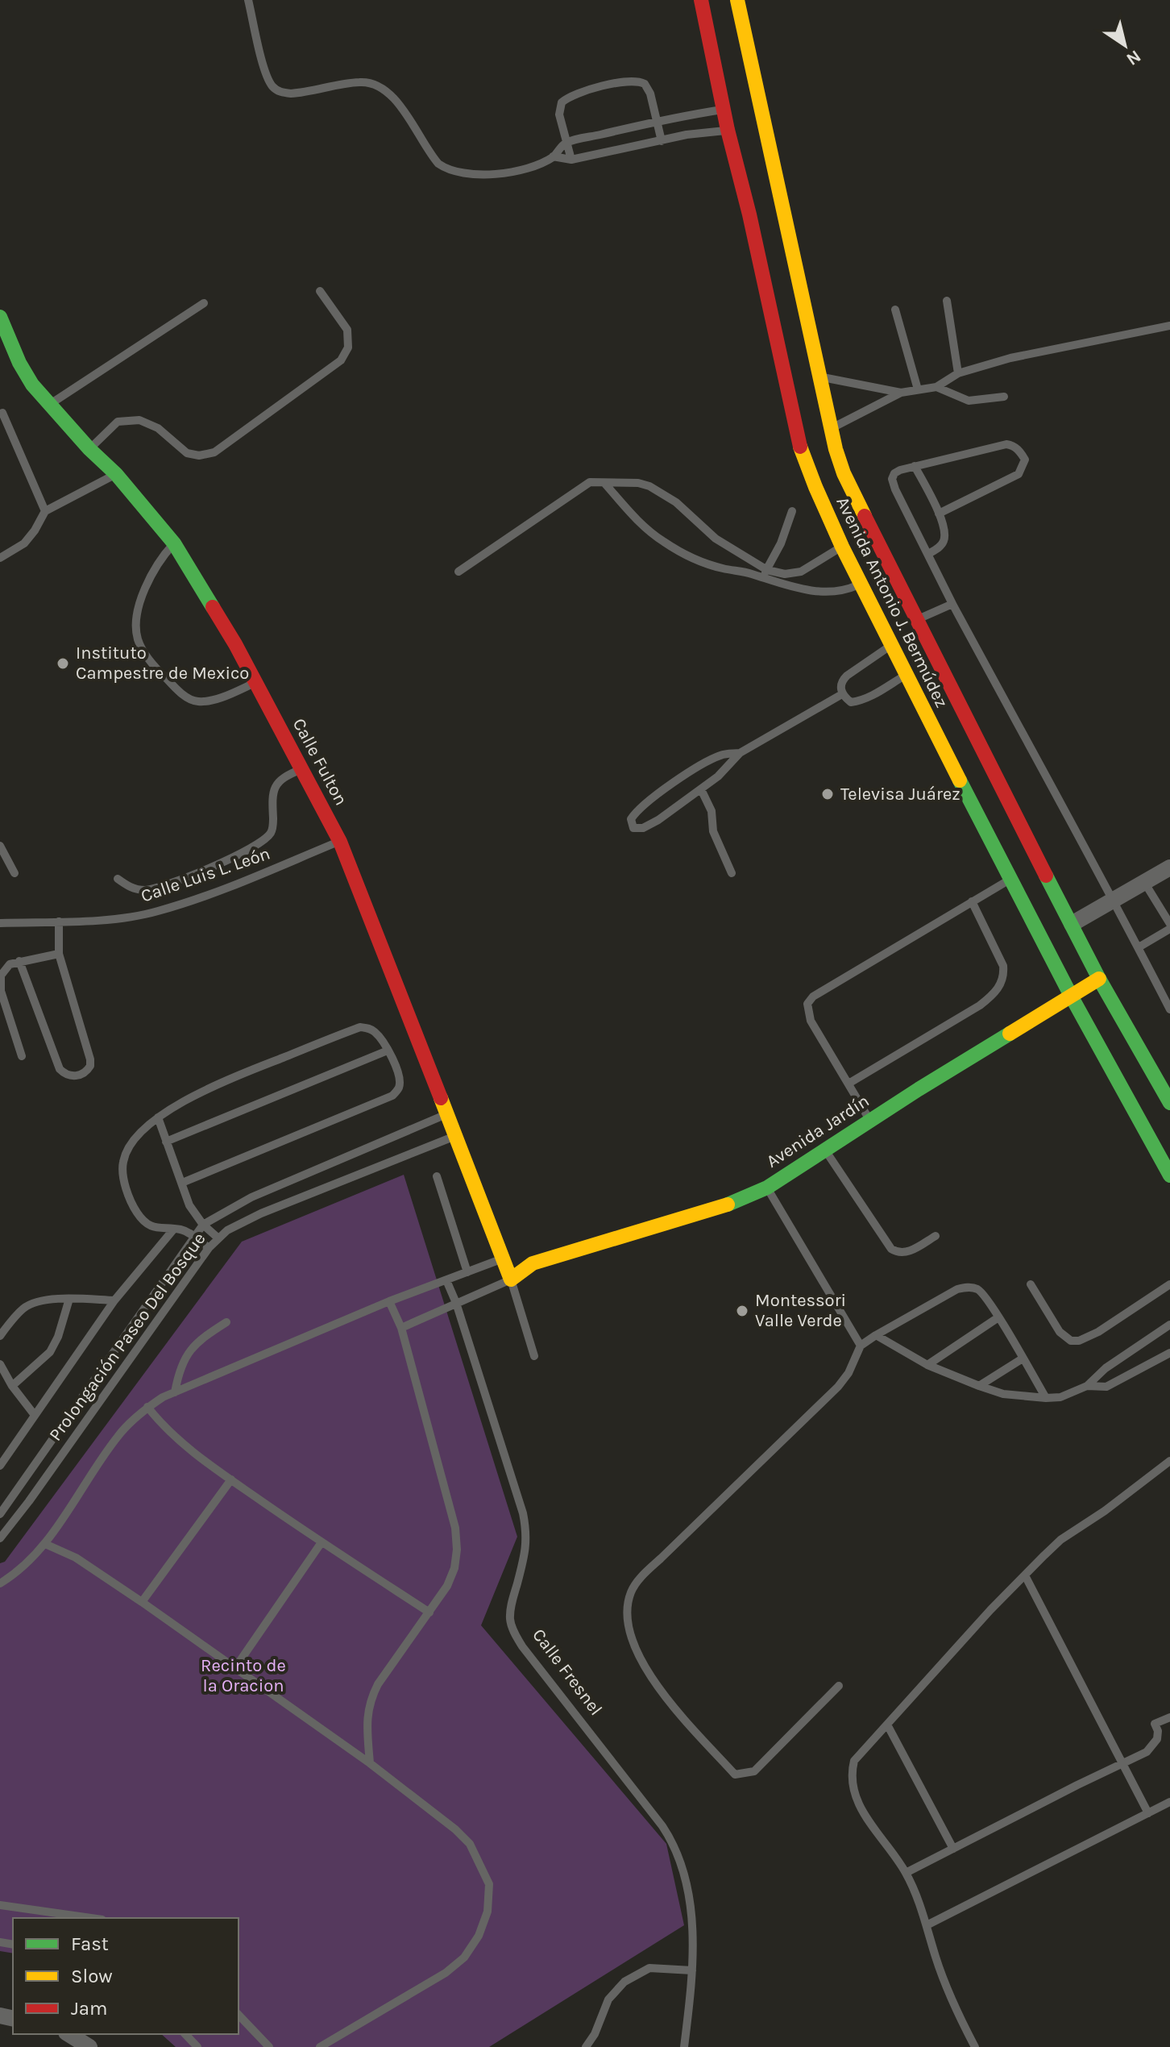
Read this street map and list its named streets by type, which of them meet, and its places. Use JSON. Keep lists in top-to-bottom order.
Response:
{
  "streets": {
    "main road": ["Avenida Antonio J. Bermúdez", "Calle Fulton", "Avenida Jardín"],
    "lane": ["Calle Luis L. León", "Prolongación Paseo Del Bosque", "Calle Fresnel"]
  },
  "crossings": [
    ["Avenida Antonio J. Bermúdez", "Avenida Jardín"],
    ["Calle Fulton", "Calle Luis L. León"],
    ["Calle Fulton", "Avenida Jardín"],
    ["Calle Fulton", "Prolongación Paseo Del Bosque"]
  ],
  "parks": ["Recinto de la Oracion"],
  "places": ["Instituto Campestre de Mexico", "Televisa Juárez", "Montessori Valle Verde"],
  "legend": ["Fast", "Slow", "Jam"],
  "north": "bottom right"
}
